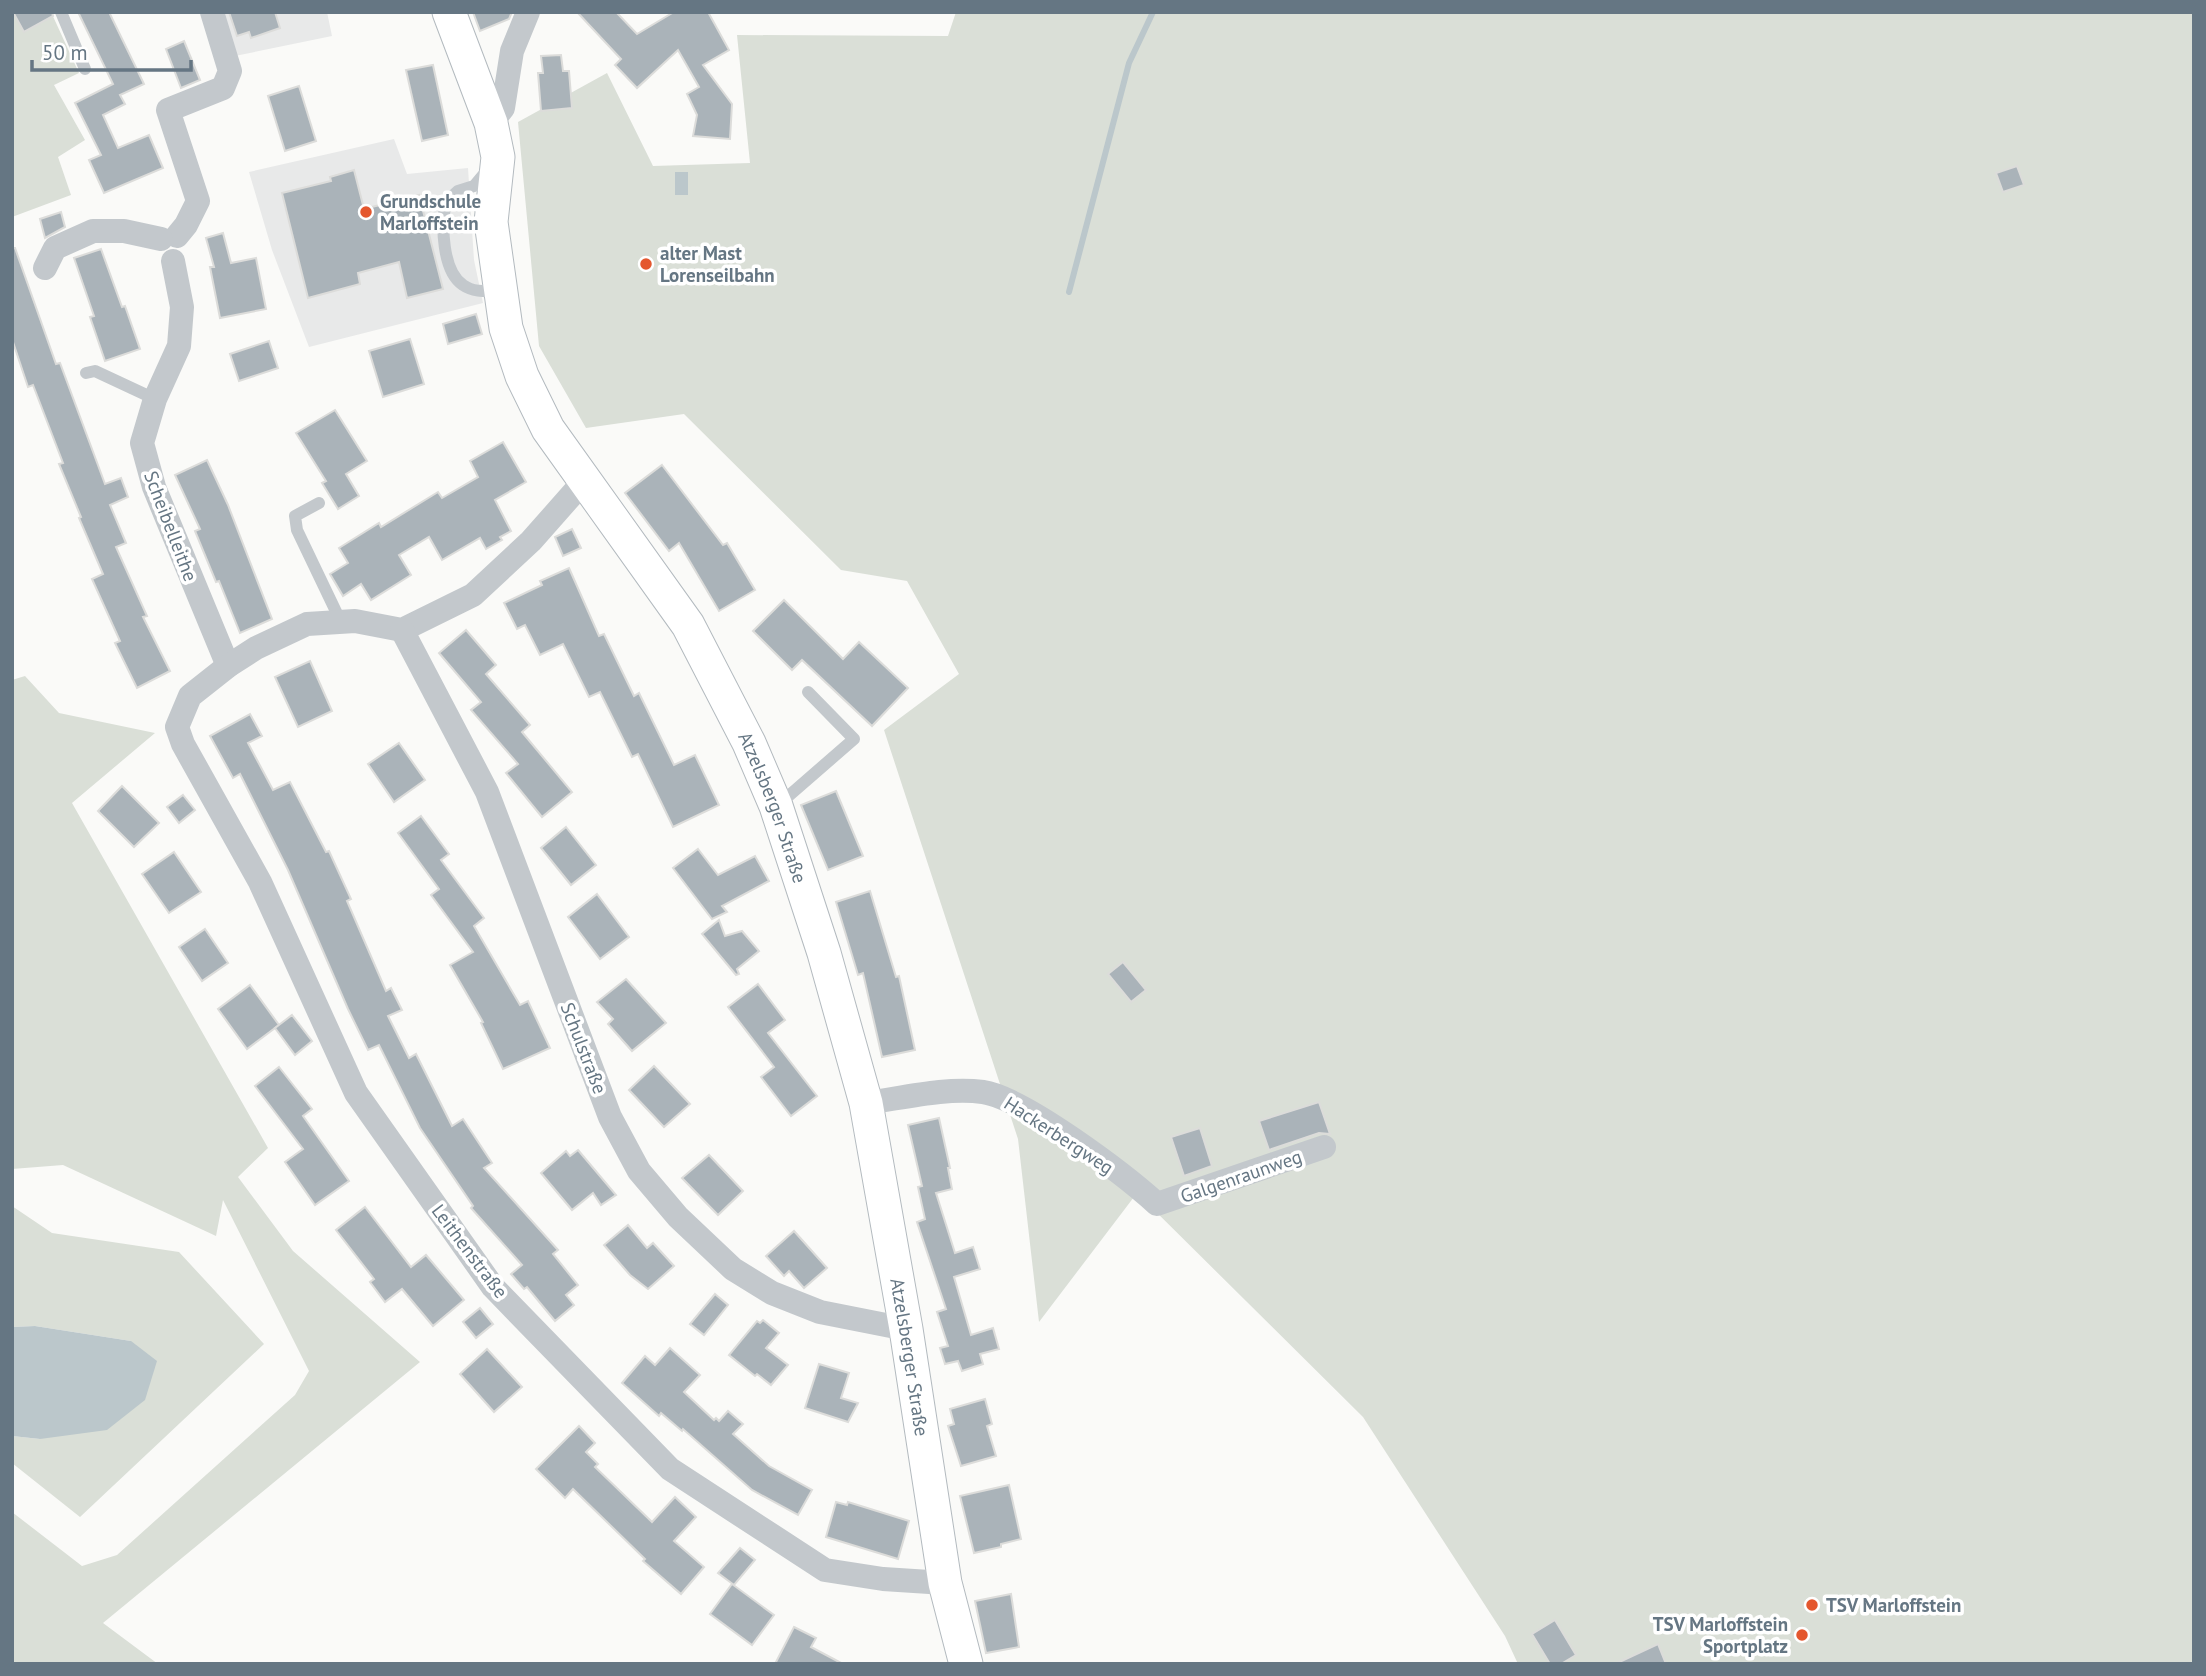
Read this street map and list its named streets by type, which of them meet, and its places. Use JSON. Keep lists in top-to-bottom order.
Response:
{
  "streets": {
    "street": [
      "Scheibelleithe",
      "Atzelsberger Straße",
      "Schulstraße",
      "Hackerbergweg",
      "Galgenraunweg",
      "Leithenstraße"
    ]
  },
  "crossings": [
    ["Scheibelleithe", "Leithenstraße"],
    ["Atzelsberger Straße", "Schulstraße"],
    ["Atzelsberger Straße", "Hackerbergweg"],
    ["Atzelsberger Straße", "Leithenstraße"],
    ["Hackerbergweg", "Galgenraunweg"]
  ],
  "places": [
    "Grundschule Marloffstein",
    "alter Mast Lorenseilbahn",
    "TSV Marloffstein",
    "TSV Marloffstein Sportplatz"
  ],
  "scale_bar": "50 m"
}
